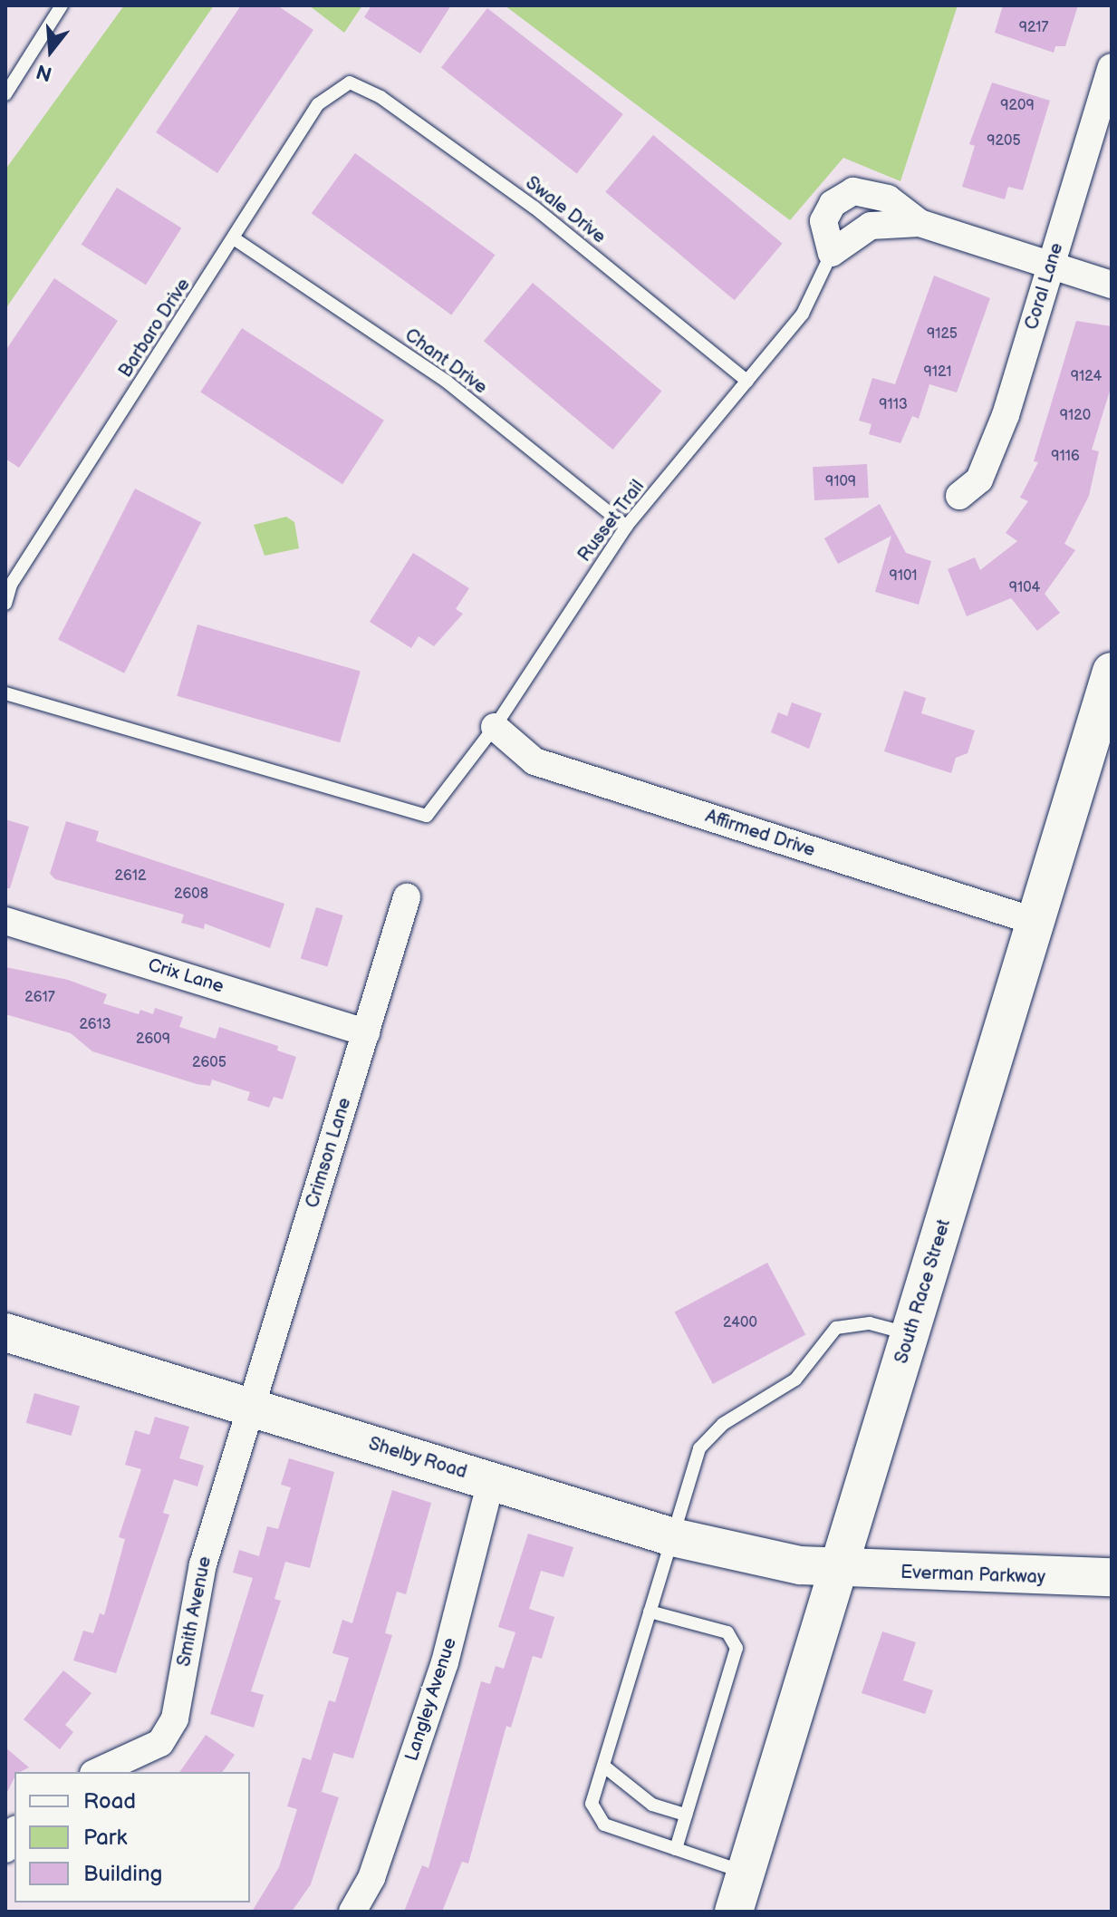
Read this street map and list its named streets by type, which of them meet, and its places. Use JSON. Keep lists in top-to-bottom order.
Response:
{
  "streets": {
    "main road": ["South Race Street", "Shelby Road", "Everman Parkway"],
    "street": [
      "Coral Lane",
      "Affirmed Drive",
      "Crix Lane",
      "Crimson Lane",
      "Smith Avenue",
      "Langley Avenue"
    ],
    "lane": [
      "Swale Drive",
      "Barbaro Drive",
      "Chant Drive",
      "Russet Trail"
    ]
  },
  "crossings": [
    ["Swale Drive", "Barbaro Drive"],
    ["Swale Drive", "Russet Trail"],
    ["Barbaro Drive", "Chant Drive"],
    ["Chant Drive", "Russet Trail"],
    ["Russet Trail", "Affirmed Drive"],
    ["Affirmed Drive", "South Race Street"],
    ["Crix Lane", "Crimson Lane"],
    ["Crimson Lane", "Shelby Road"],
    ["Crimson Lane", "Smith Avenue"],
    ["South Race Street", "Shelby Road"],
    ["South Race Street", "Everman Parkway"],
    ["Shelby Road", "Everman Parkway"],
    ["Shelby Road", "Smith Avenue"],
    ["Shelby Road", "Langley Avenue"]
  ],
  "house_numbers": [
    "9217",
    "9209",
    "9205",
    "9125",
    "9121",
    "9124",
    "9113",
    "9120",
    "9116",
    "9109",
    "9101",
    "9104",
    "2612",
    "2608",
    "2617",
    "2613",
    "2609",
    "2605",
    "2400"
  ],
  "legend": ["Road", "Park", "Building"],
  "north": "bottom"
}
